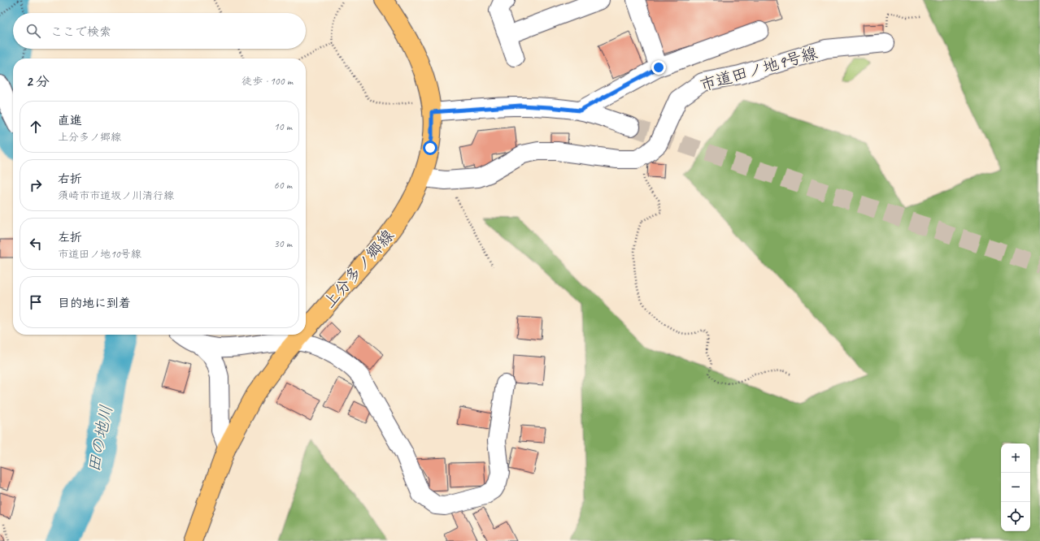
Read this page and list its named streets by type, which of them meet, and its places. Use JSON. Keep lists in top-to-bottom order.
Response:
{
  "streets": {
    "main road": ["上分多ノ郷線"],
    "street": ["市道田ノ地9号線"]
  },
  "crossings": [
    ["市道田ノ地9号線", "上分多ノ郷線"]
  ],
  "water": ["田の地川"],
  "page": {
    "search": "ここで検索",
    "heading": ["2 分", "徒歩 · 100 m"],
    "list": [
      ["直進", "上分多ノ郷線", "10 m"],
      ["右折", "須崎市市道坂ノ川清行線", "60 m"],
      ["左折", "市道田ノ地10号線", "30 m"],
      "目的地に到着"
    ],
    "map_buttons": ["+", "−"]
  }
}
